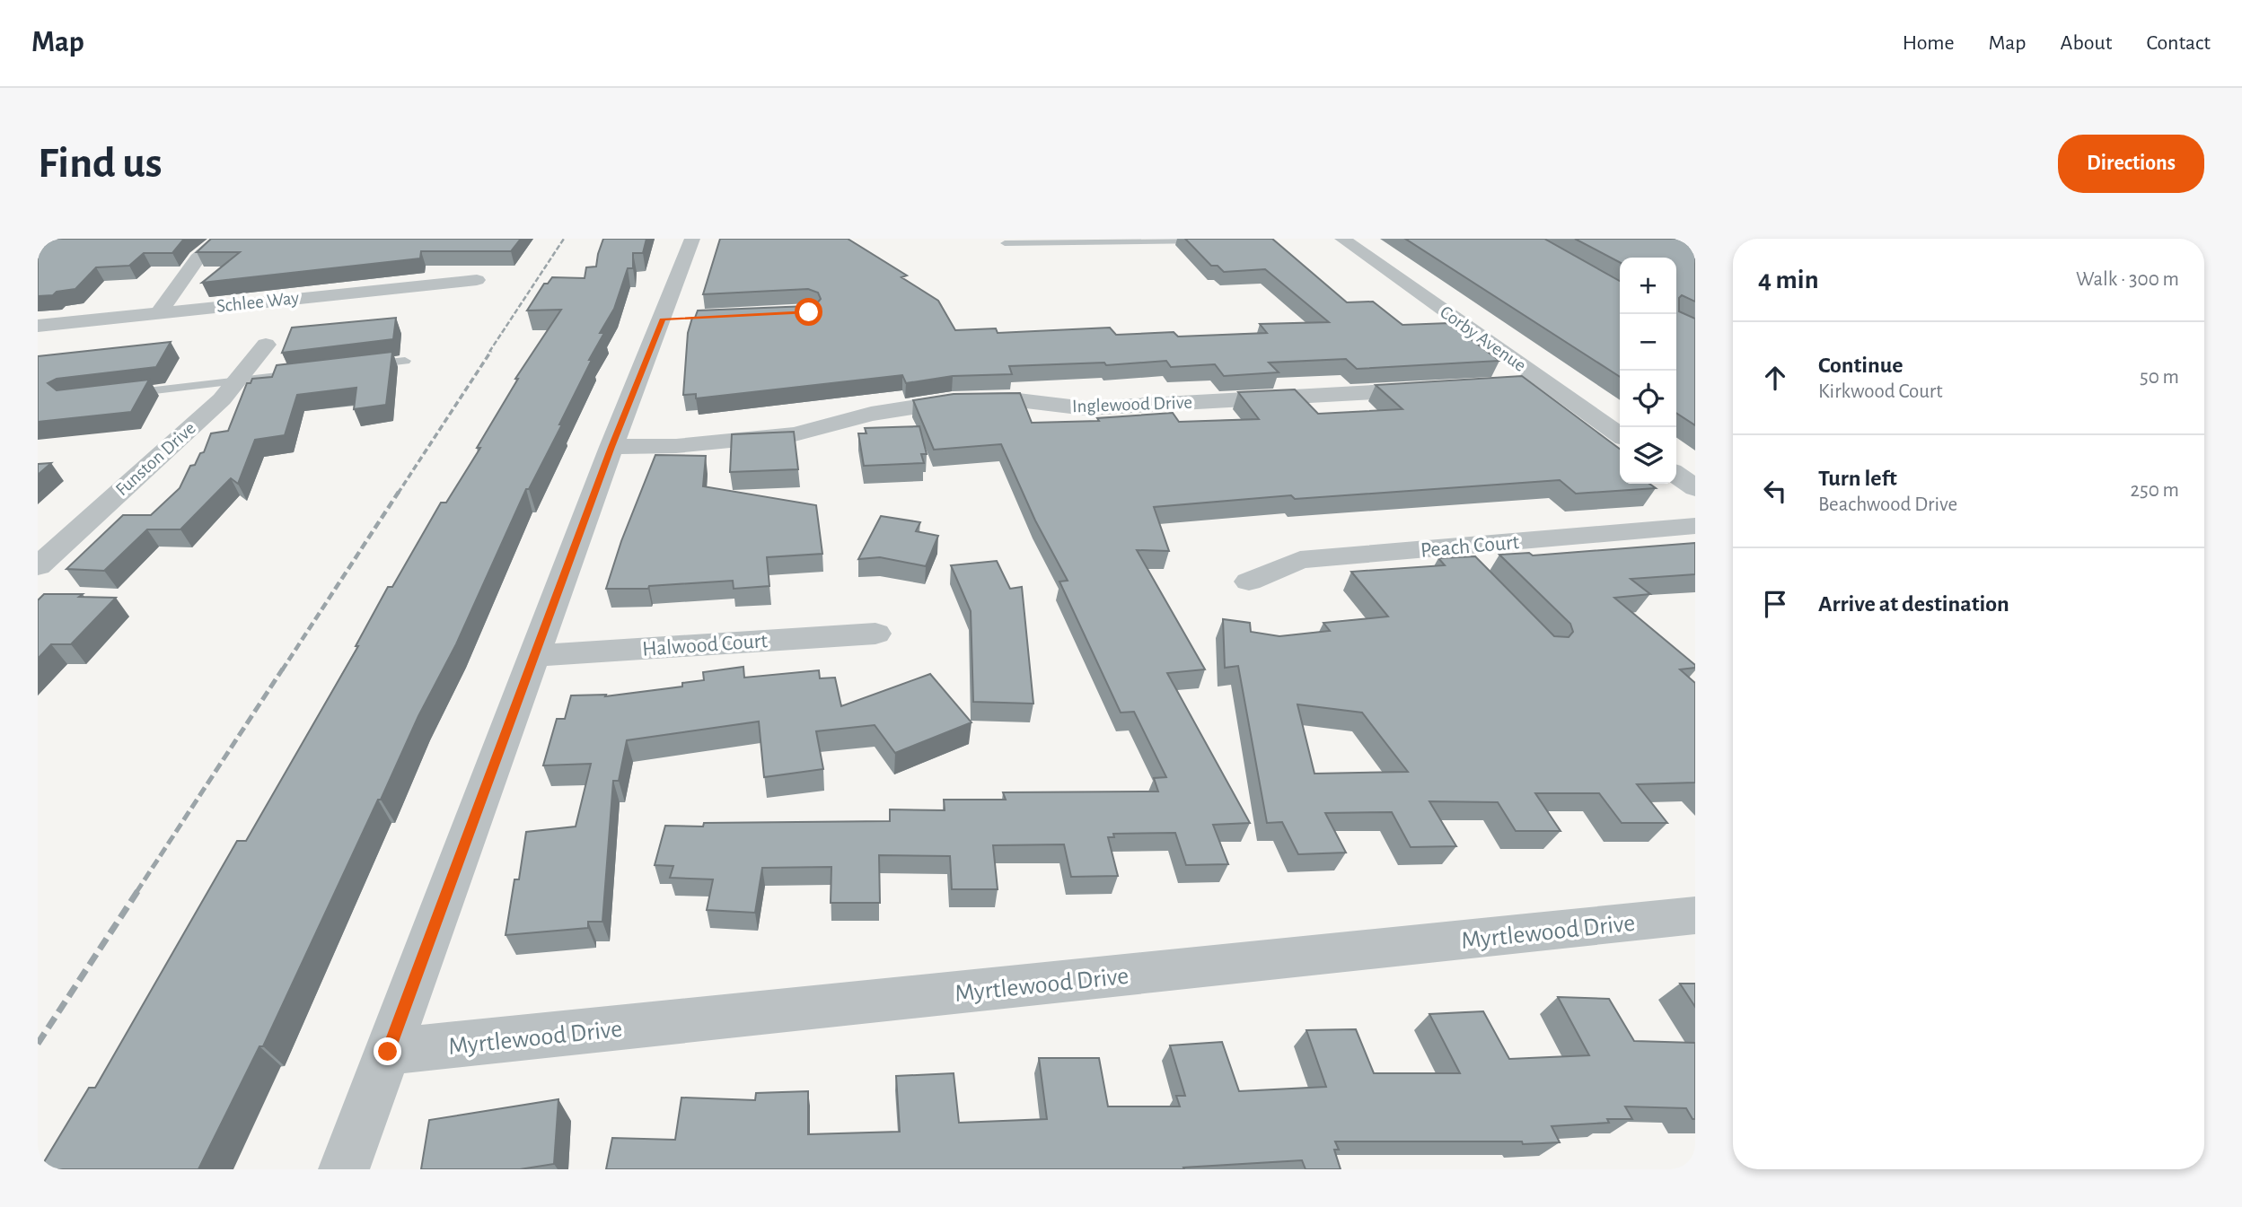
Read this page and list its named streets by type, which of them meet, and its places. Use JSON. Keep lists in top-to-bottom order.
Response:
{
  "streets": {
    "street": [
      "Schlee Way",
      "Corby Avenue",
      "Inglewood Drive",
      "Funston Drive",
      "Peach Court",
      "Halwood Court",
      "Myrtlewood Drive"
    ]
  },
  "page": {
    "header": "Map",
    "nav": [
      "Home",
      "Map",
      "About",
      "Contact"
    ],
    "buttons": "Directions",
    "title": "Find us",
    "heading": ["4 min", "Walk · 300 m"],
    "map_buttons": ["+", "−"],
    "list": [
      ["Continue", "Kirkwood Court", "50 m"],
      ["Turn left", "Beachwood Drive", "250 m"],
      "Arrive at destination"
    ]
  }
}
